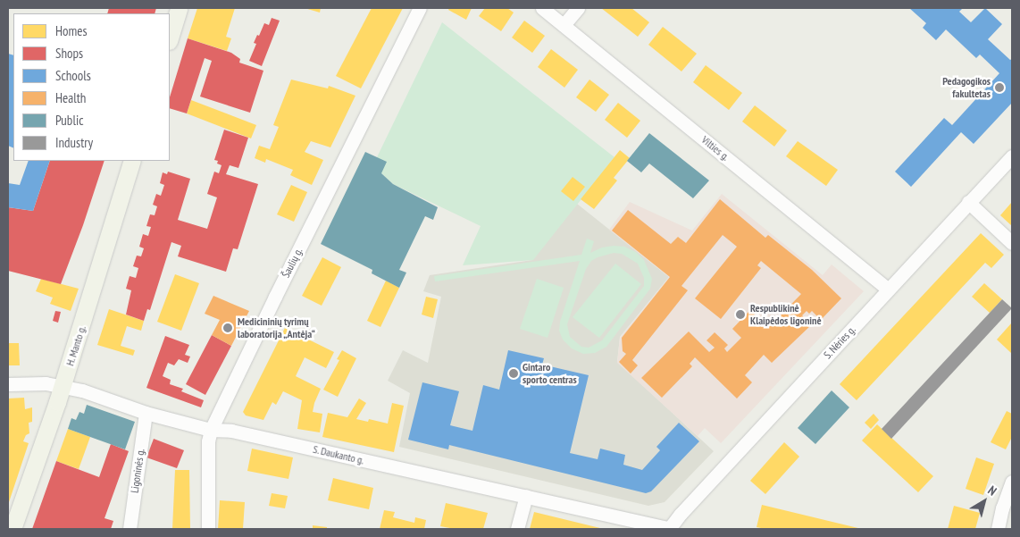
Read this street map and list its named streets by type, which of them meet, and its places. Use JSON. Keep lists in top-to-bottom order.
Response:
{
  "streets": {
    "main road": ["H. Manto g."],
    "street": [
      "Vilties g.",
      "Šaulių g.",
      "S. Nėries g.",
      "S. Daukanto g.",
      "Ligoninės g."
    ]
  },
  "crossings": [
    ["Vilties g.", "S. Nėries g."],
    ["Šaulių g.", "S. Daukanto g."],
    ["S. Nėries g.", "S. Daukanto g."],
    ["H. Manto g.", "S. Daukanto g."],
    ["S. Daukanto g.", "Ligoninės g."]
  ],
  "places": [
    "Pedagogikos fakultetas",
    "Respublikinė Klaipėdos ligoninė",
    "Medicininių tyrimų laboratorija „Antėja“",
    "Gintaro sporto centras"
  ],
  "legend": [
    "Homes",
    "Shops",
    "Schools",
    "Health",
    "Public",
    "Industry"
  ],
  "north": "top right"
}
